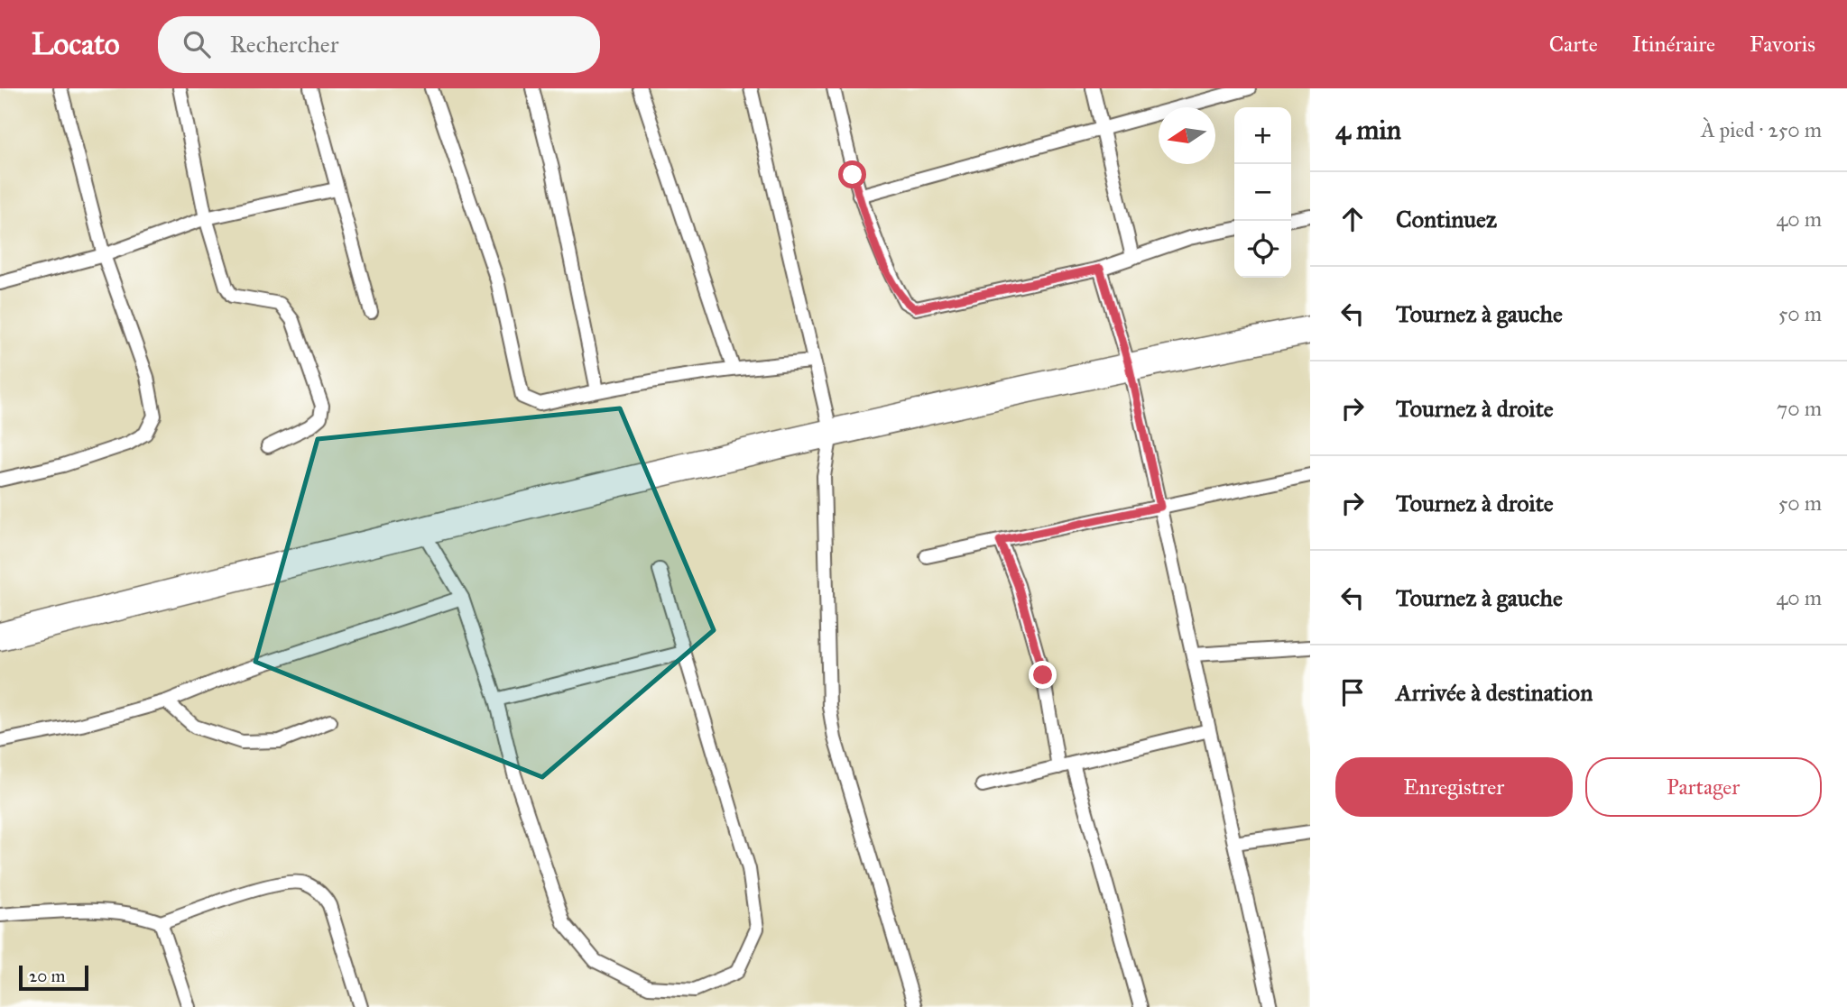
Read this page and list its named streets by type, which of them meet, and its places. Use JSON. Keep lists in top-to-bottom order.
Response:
{
  "scale_bar": "20 m",
  "north": "left",
  "page": {
    "header": "Locato",
    "search": "Rechercher",
    "nav": ["Carte", "Itinéraire", "Favoris"],
    "heading": ["4 min", "À pied · 250 m"],
    "map_buttons": ["+", "−"],
    "list": [
      ["Continuez", "40 m"],
      ["Tournez à gauche", "50 m"],
      ["Tournez à droite", "70 m"],
      ["Tournez à droite", "50 m"],
      ["Tournez à gauche", "40 m"],
      "Arrivée à destination"
    ],
    "buttons": ["Enregistrer", "Partager"],
    "scale": "20 m"
  }
}
